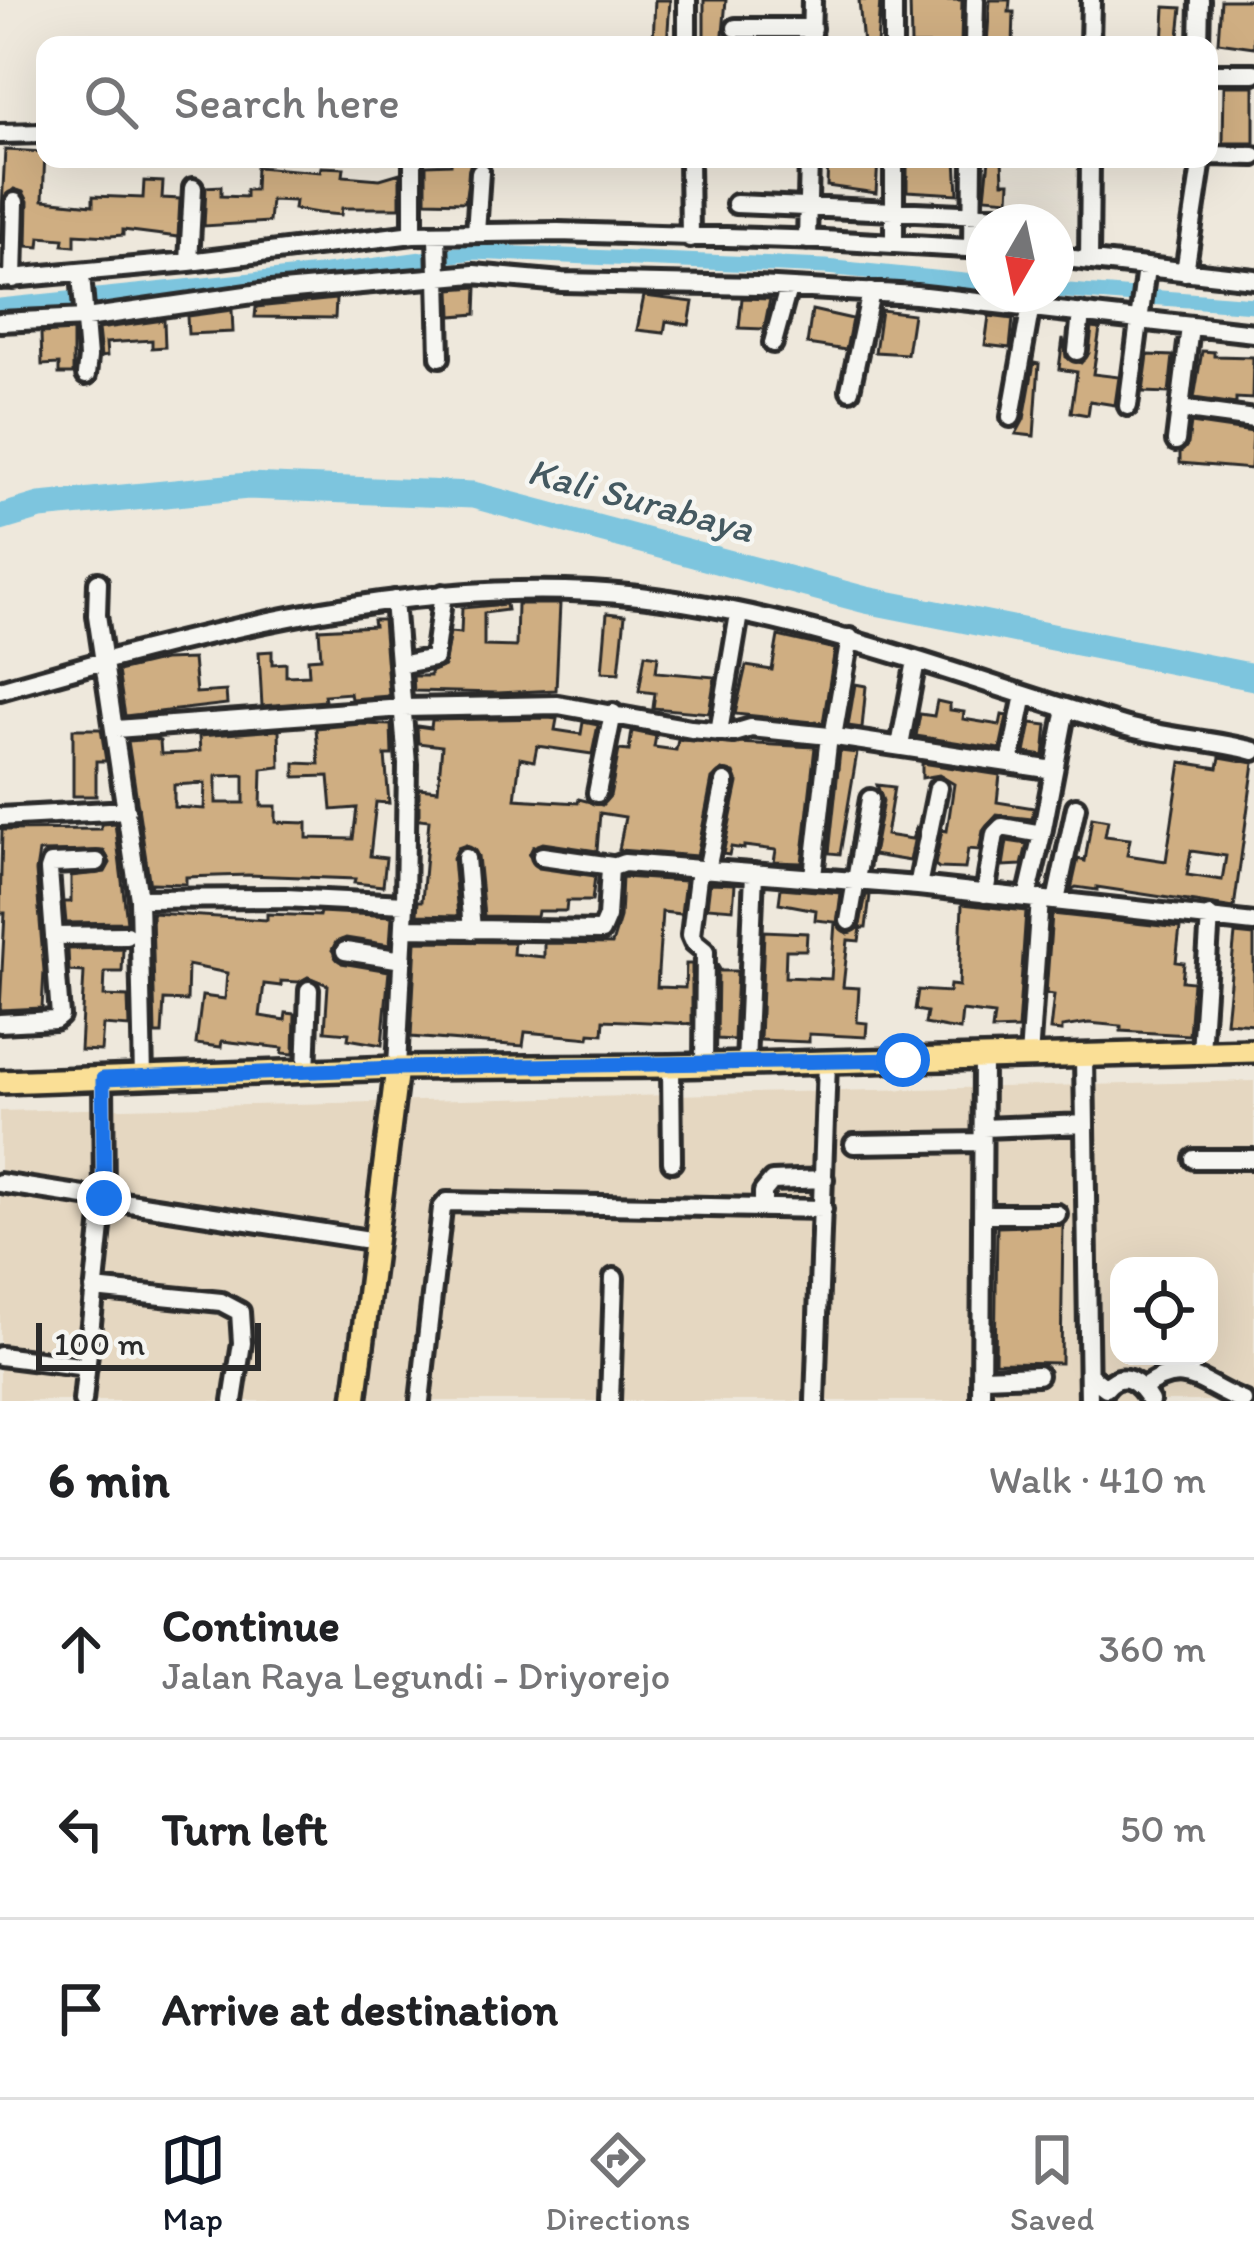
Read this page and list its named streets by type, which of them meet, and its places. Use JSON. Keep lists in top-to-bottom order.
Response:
{
  "water": ["Kali Surabaya"],
  "scale_bar": "100 m",
  "north": "bottom",
  "page": {
    "search": "Search here",
    "scale": "100 m",
    "heading": ["6 min", "Walk · 410 m"],
    "list": [
      ["Continue", "Jalan Raya Legundi - Driyorejo", "360 m"],
      ["Turn left", "50 m"],
      "Arrive at destination"
    ],
    "nav": ["Map", "Directions", "Saved"]
  }
}
